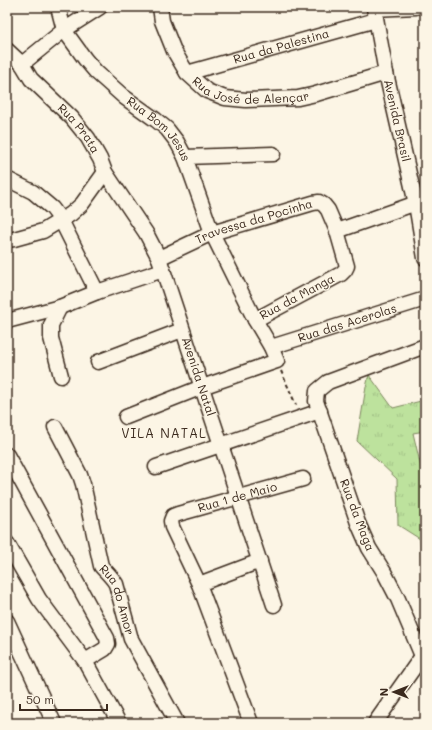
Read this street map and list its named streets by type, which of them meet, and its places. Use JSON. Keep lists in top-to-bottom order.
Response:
{
  "streets": {
    "street": [
      "Rua da Palestina",
      "Rua José de Alençar",
      "Avenida Brasil",
      "Rua Prata",
      "Rua Bom Jesus",
      "Travessa da Pocinha",
      "Rua da Manga",
      "Rua das Acerolas",
      "Avenida Natal",
      "Rua 1 de Maio",
      "Rua da Maga",
      "Rua do Amor"
    ]
  },
  "crossings": [
    ["Rua da Palestina", "Rua José de Alençar"],
    ["Rua da Palestina", "Avenida Brasil"],
    ["Rua José de Alençar", "Avenida Brasil"],
    ["Rua Prata", "Avenida Natal"],
    ["Rua Bom Jesus", "Travessa da Pocinha"],
    ["Rua Bom Jesus", "Rua da Manga"],
    ["Travessa da Pocinha", "Rua da Manga"],
    ["Travessa da Pocinha", "Avenida Natal"],
    ["Avenida Natal", "Rua 1 de Maio"]
  ],
  "districts": ["VILA NATAL"],
  "scale_bar": "50 m",
  "north": "left"
}
